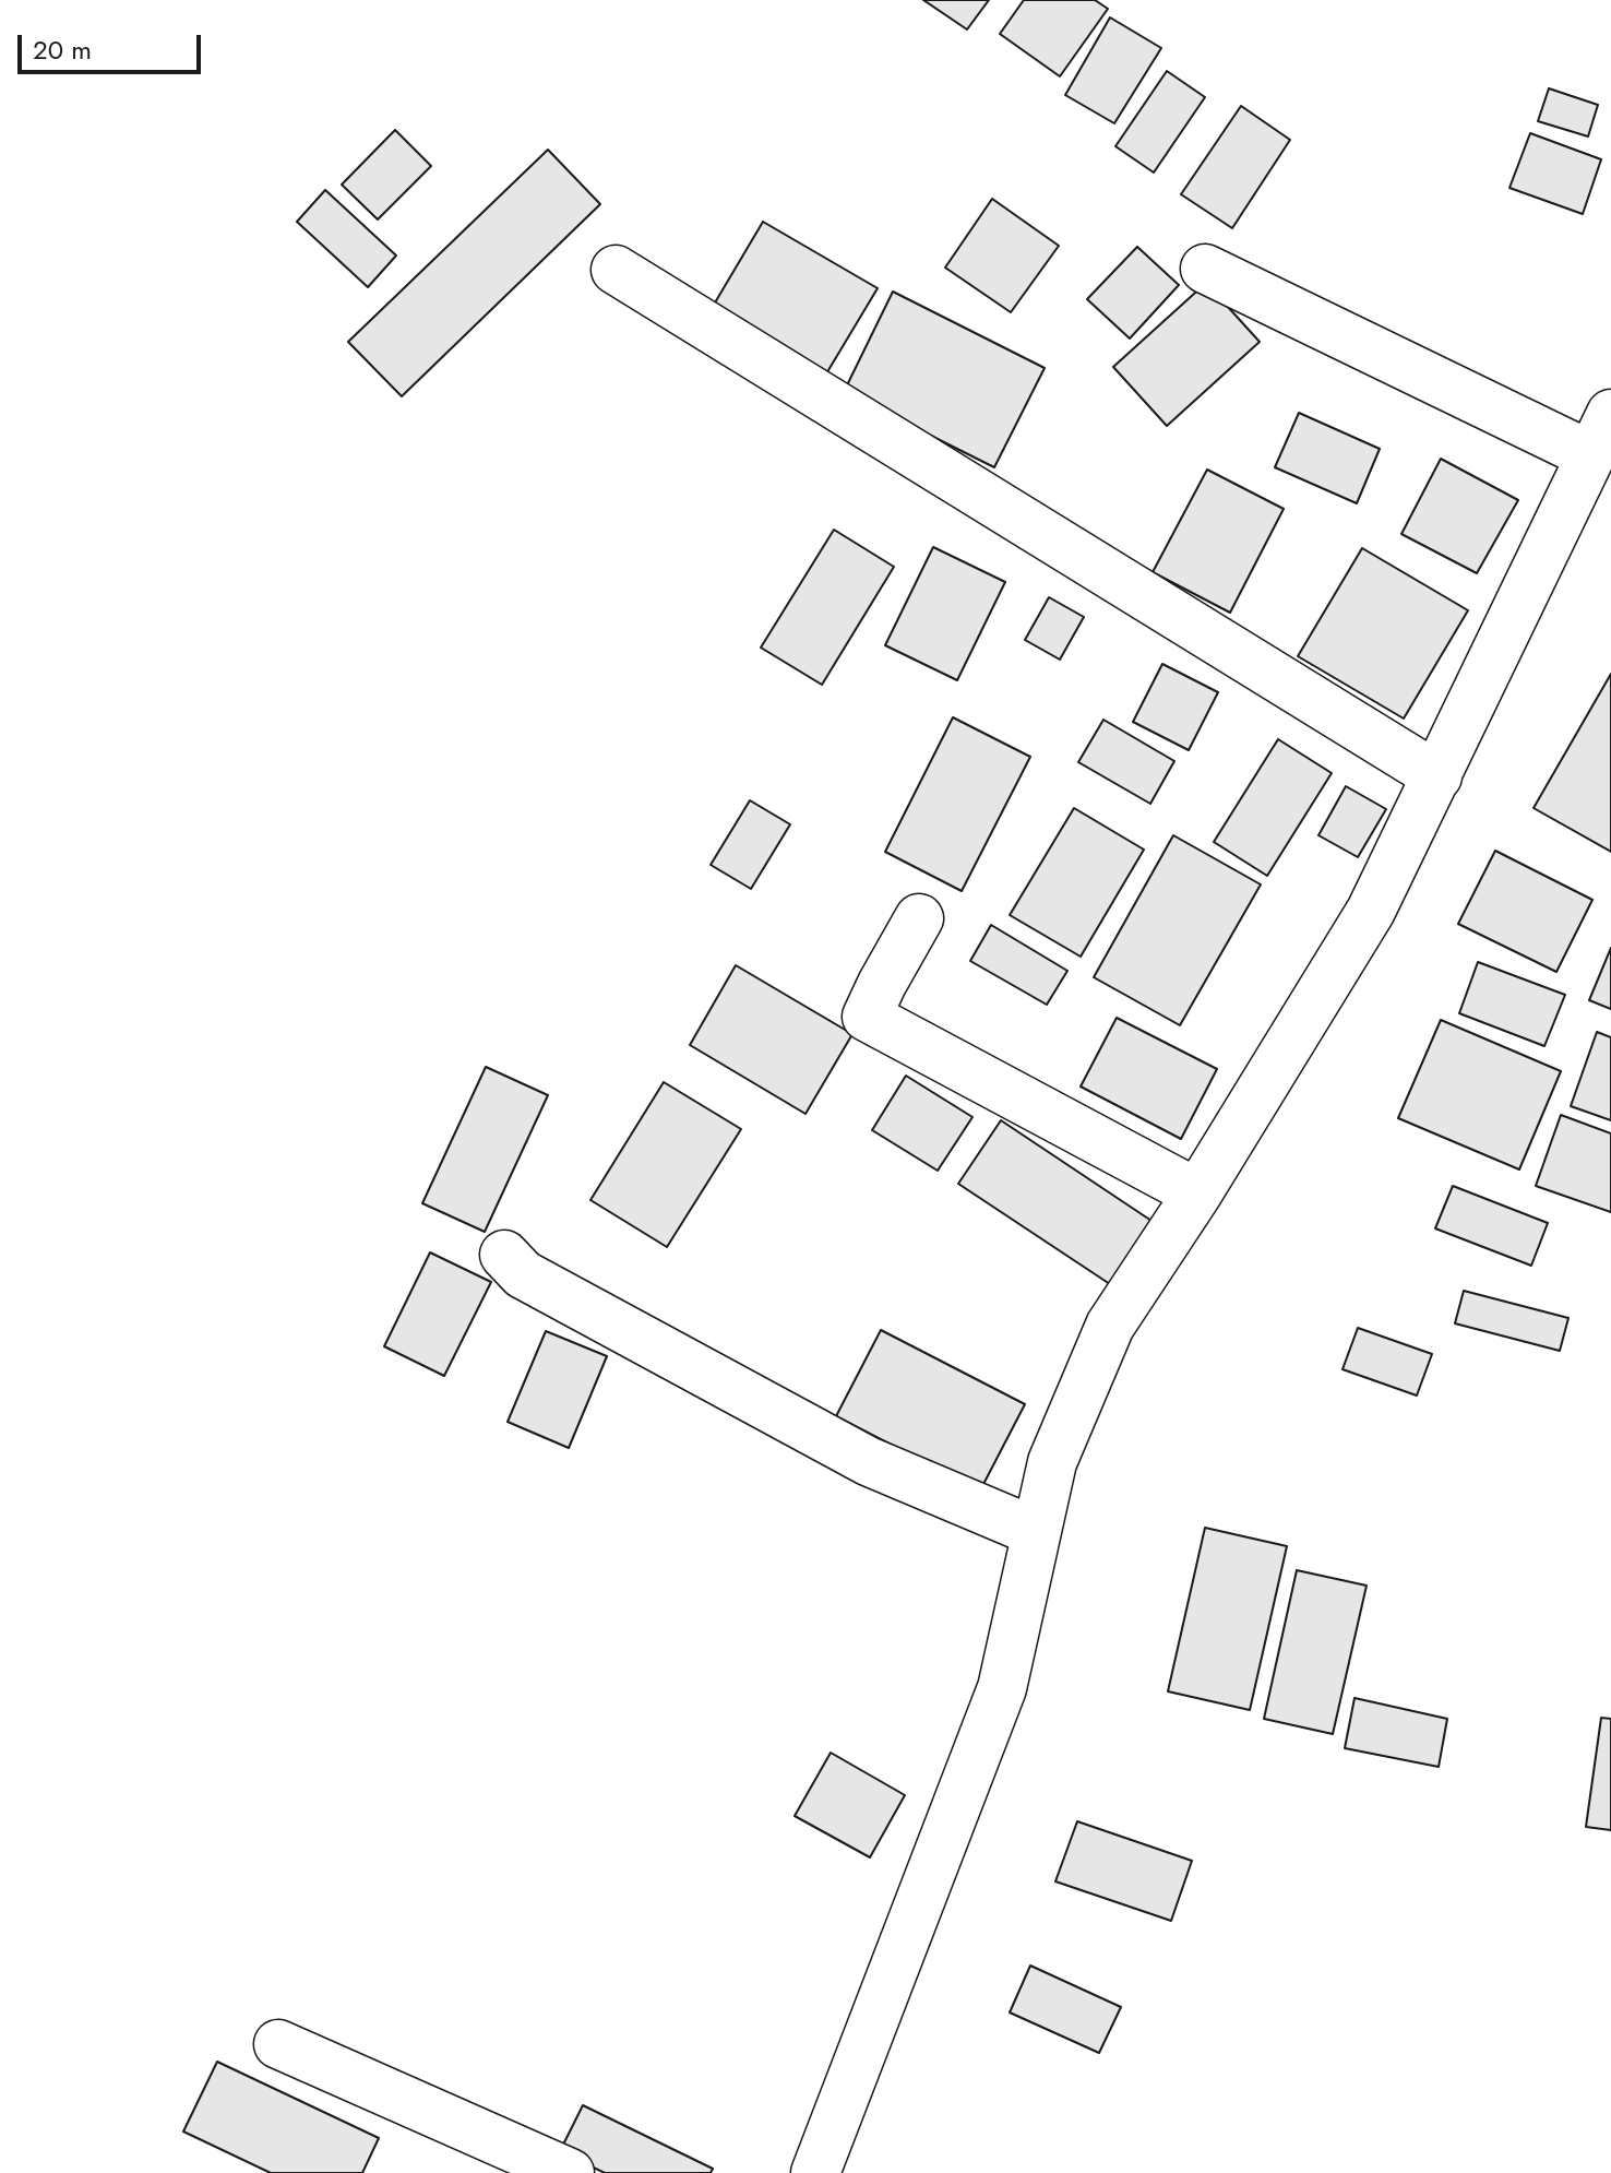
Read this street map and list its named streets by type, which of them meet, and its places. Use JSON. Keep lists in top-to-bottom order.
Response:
{
  "scale_bar": "20 m"
}
